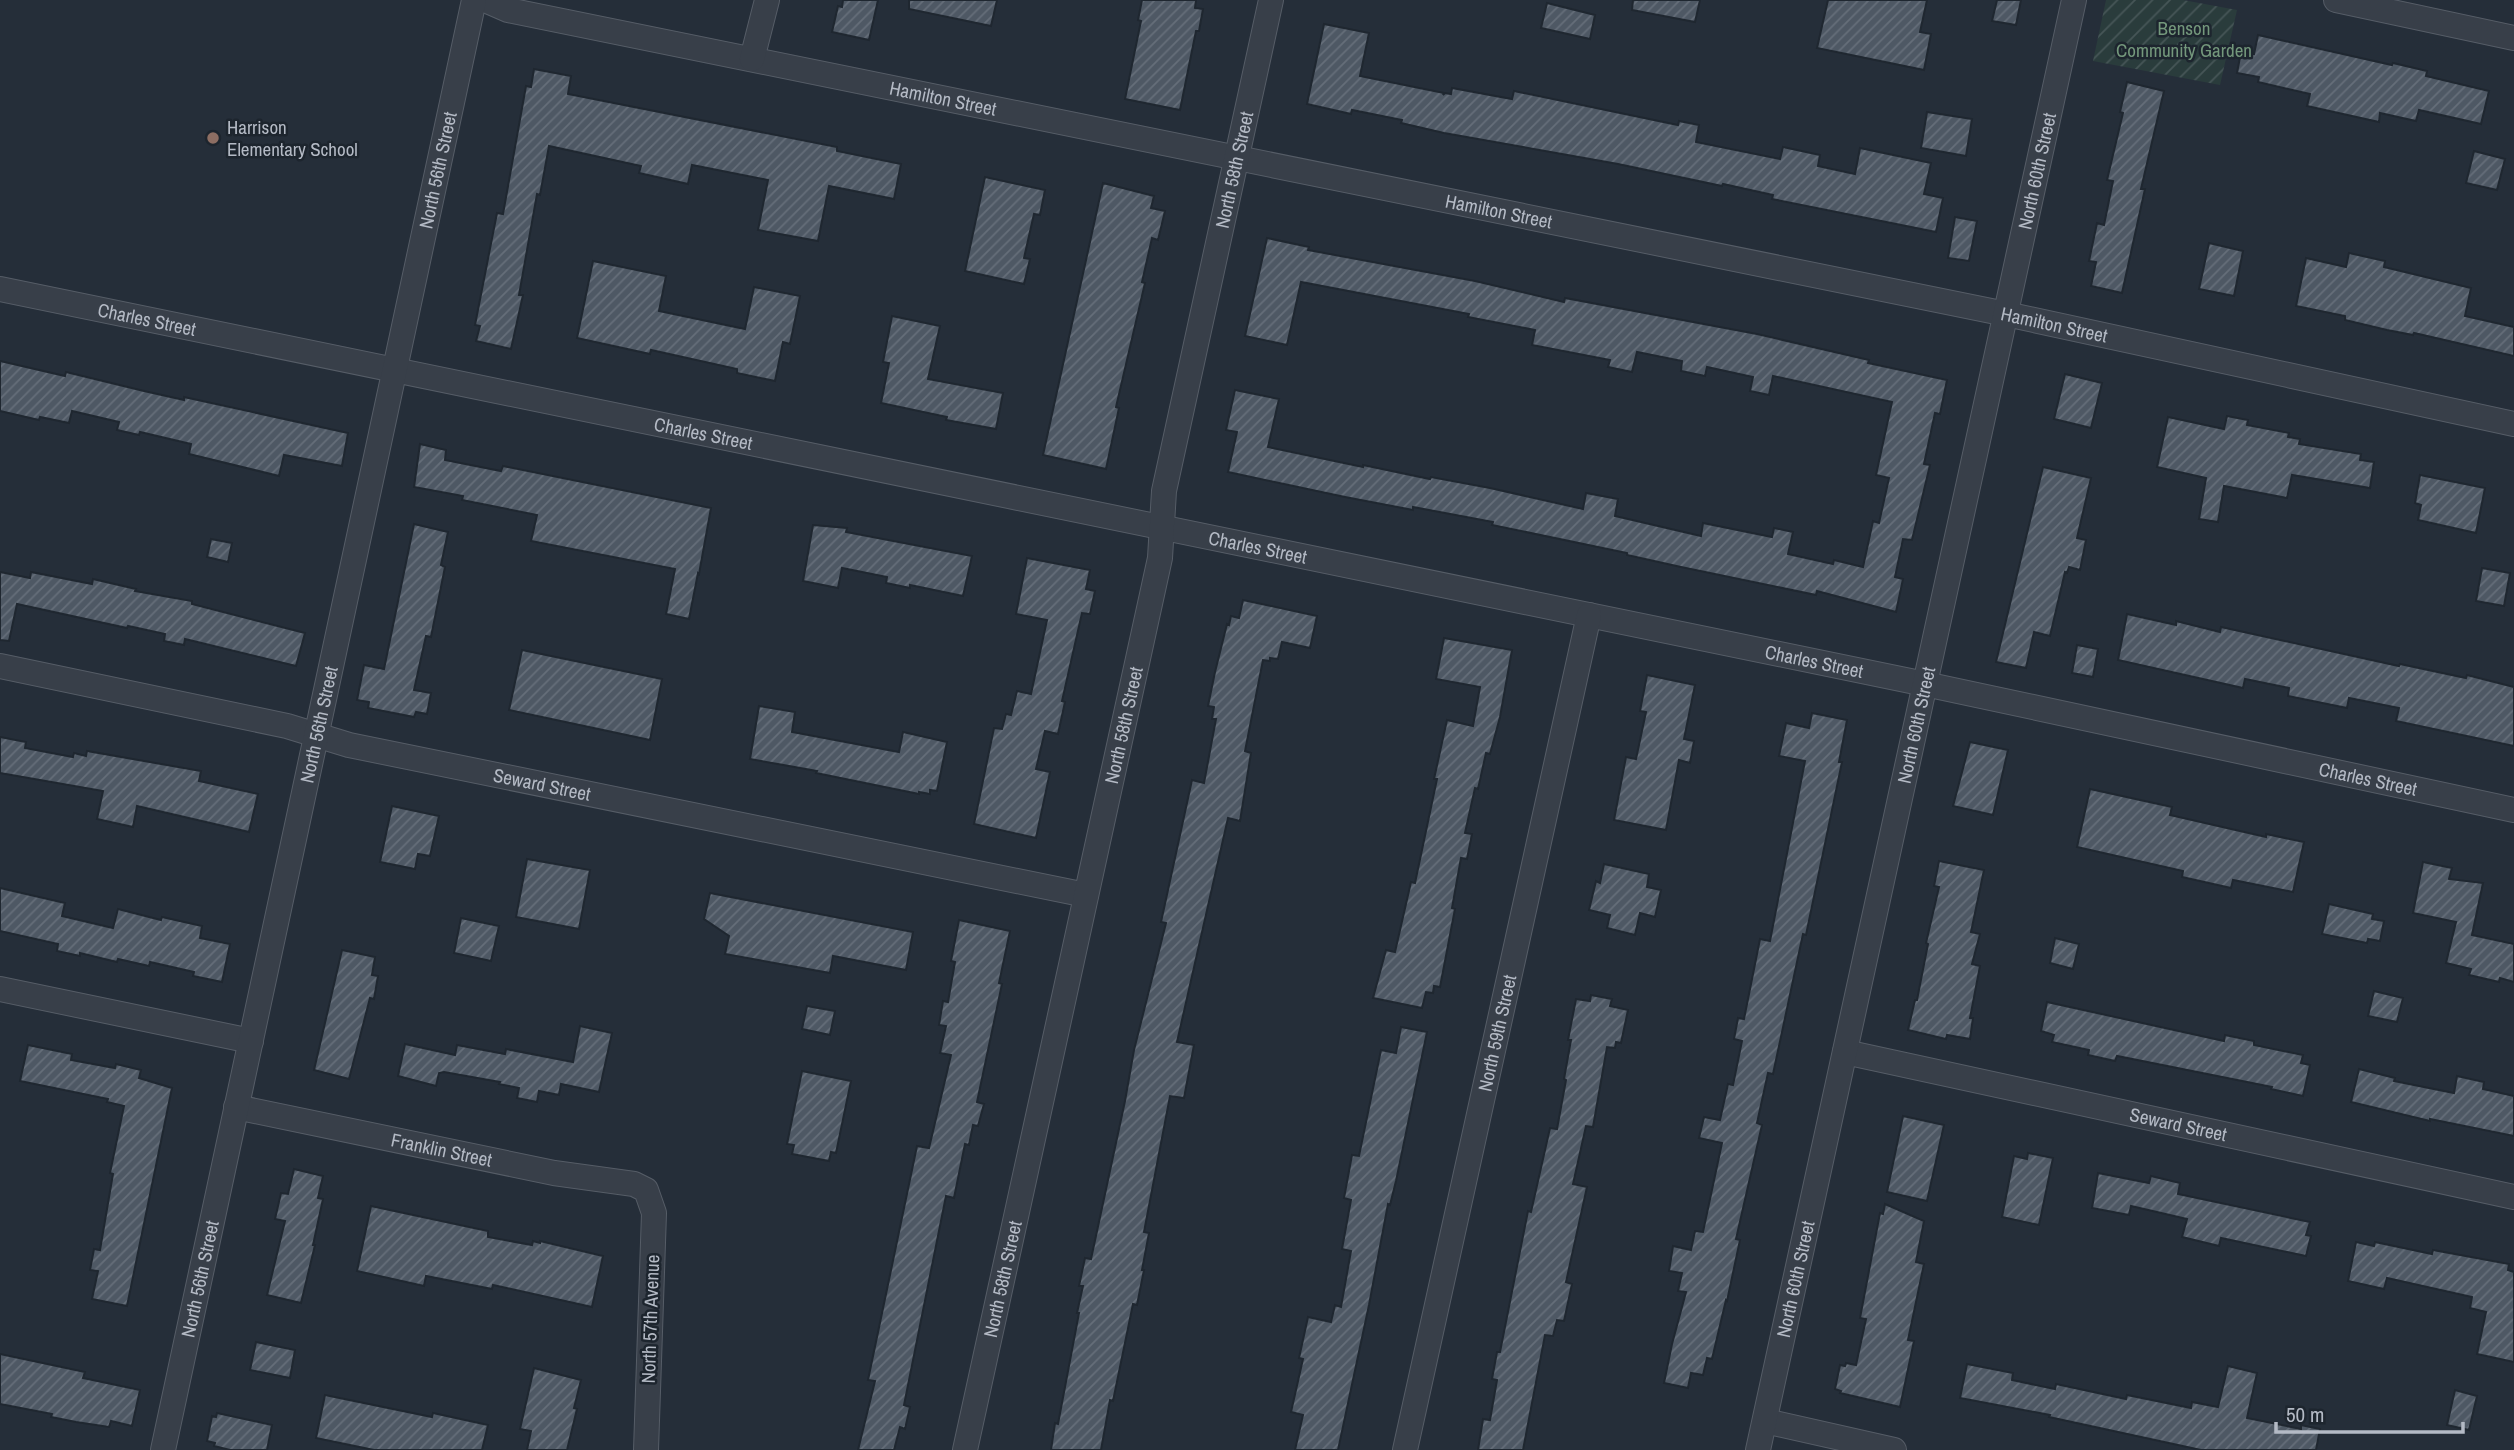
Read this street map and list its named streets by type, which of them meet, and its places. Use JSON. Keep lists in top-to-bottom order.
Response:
{
  "streets": {
    "street": [
      "Hamilton Street",
      "North 58th Street",
      "North 56th Street",
      "North 60th Street",
      "Charles Street",
      "Seward Street",
      "North 59th Street",
      "Franklin Street",
      "North 57th Avenue"
    ]
  },
  "crossings": [
    ["Hamilton Street", "North 58th Street"],
    ["Hamilton Street", "North 60th Street"],
    ["North 58th Street", "Charles Street"],
    ["North 58th Street", "Seward Street"],
    ["North 56th Street", "Charles Street"],
    ["North 56th Street", "Seward Street"],
    ["North 56th Street", "Franklin Street"],
    ["North 60th Street", "Charles Street"],
    ["North 60th Street", "Seward Street"],
    ["Charles Street", "North 59th Street"],
    ["Franklin Street", "North 57th Avenue"]
  ],
  "parks": ["Benson Community Garden"],
  "places": ["Harrison Elementary School"],
  "scale_bar": "50 m"
}
